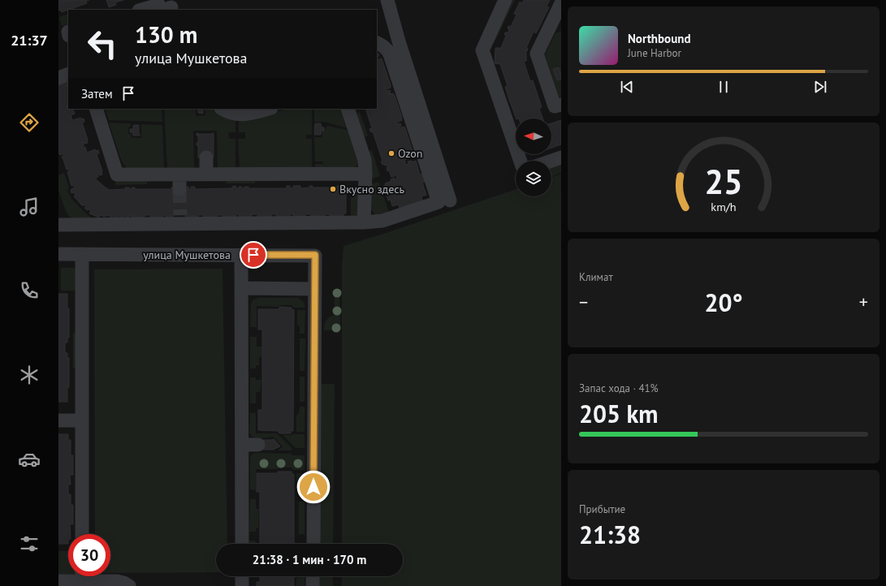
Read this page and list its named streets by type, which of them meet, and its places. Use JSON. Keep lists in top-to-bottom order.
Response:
{
  "streets": {
    "street": ["улица Мушкетова"]
  },
  "places": ["Ozon", "Вкусно здесь"],
  "north": "left",
  "page": {
    "tabs": "21:37",
    "turn": ["130 m", "улица Мушкетова"],
    "song": ["Northbound", "June Harbor"],
    "then": "Затем",
    "tile": [
      "Климат",
      ["Запас хода · 41%", "205 km"],
      ["Прибытие", "21:38"]
    ],
    "heat": ["−", "20°", "+"],
    "limit": "30",
    "trip": "21:38 · 1 мин · 170 m",
    "gauge": ["25", "km/h"]
  }
}
